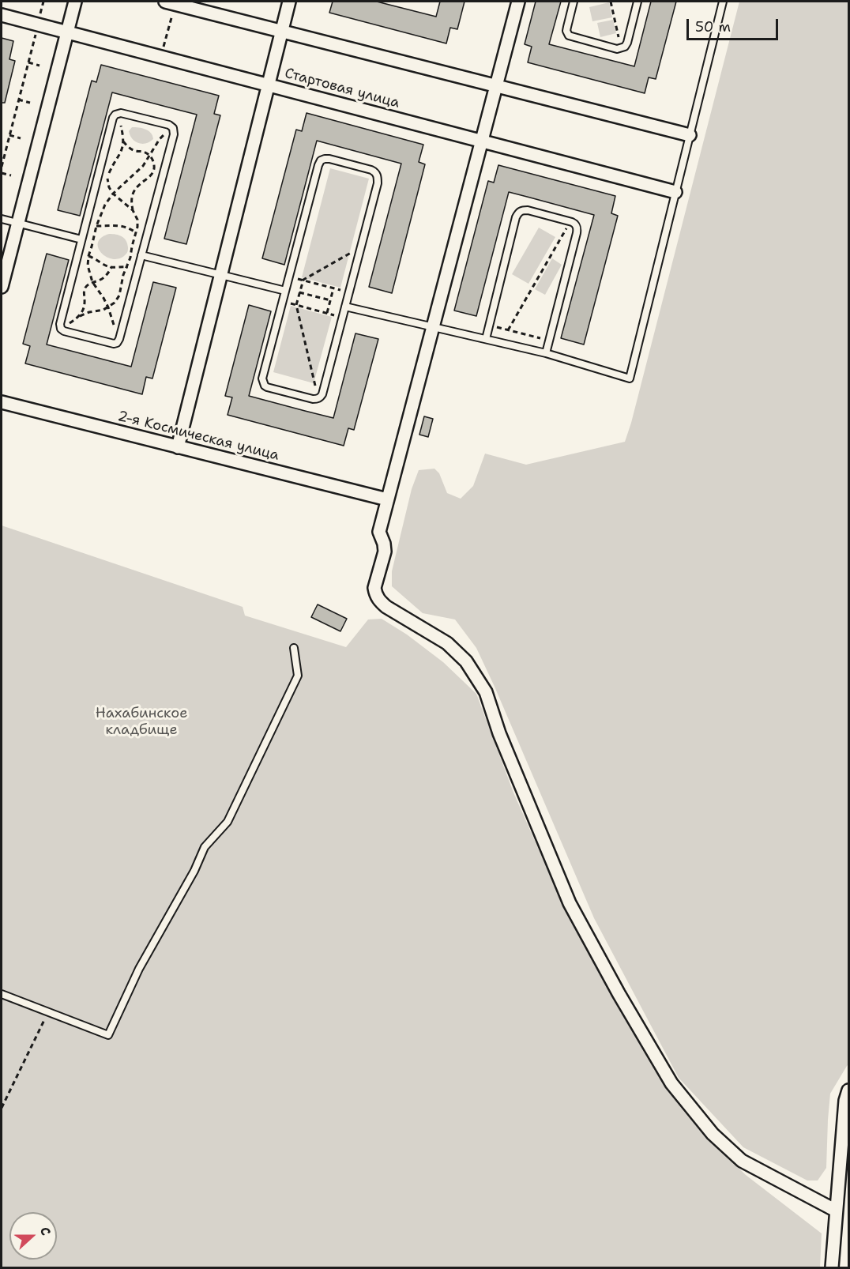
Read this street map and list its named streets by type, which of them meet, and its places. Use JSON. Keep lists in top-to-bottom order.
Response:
{
  "streets": {
    "street": ["Стартовая улица", "2-я Космическая улица"]
  },
  "parks": ["Нахабинское кладбище"],
  "scale_bar": "50 m",
  "north": "right"
}
